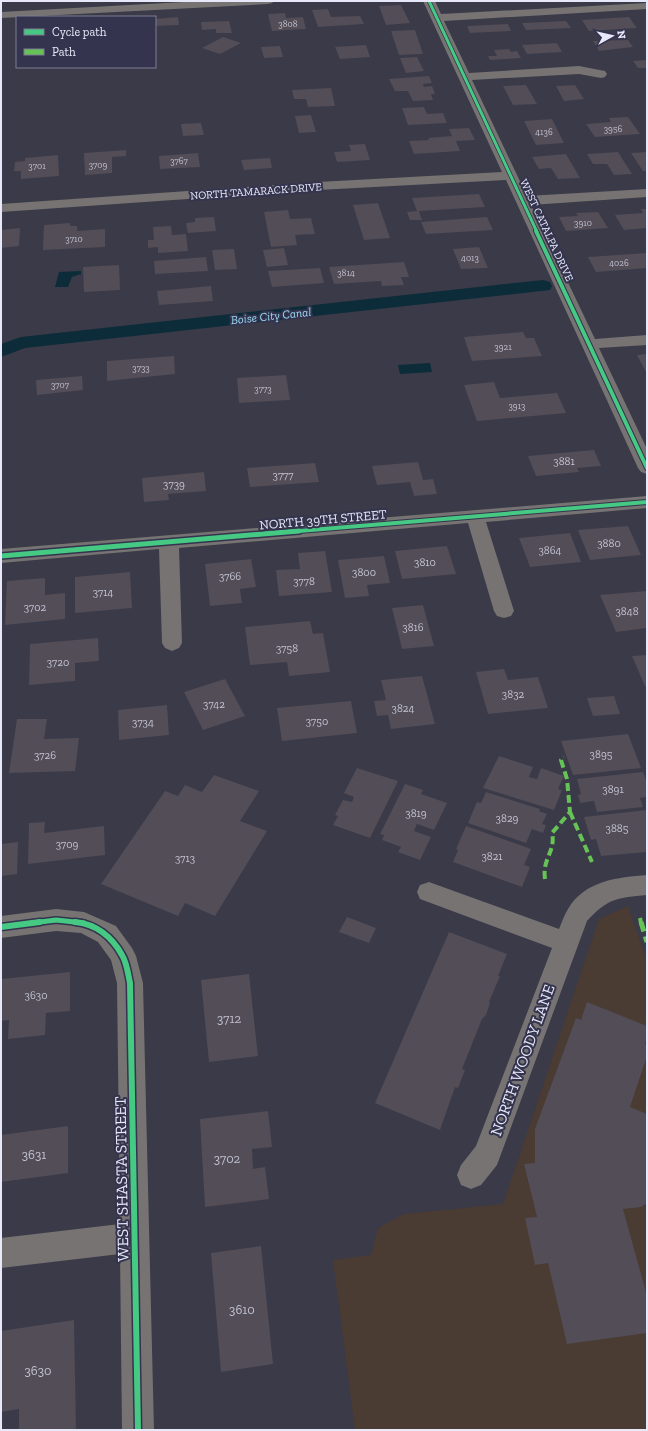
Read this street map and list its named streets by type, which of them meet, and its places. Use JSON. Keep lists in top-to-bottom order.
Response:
{
  "streets": {
    "street": [
      "NORTH TAMARACK DRIVE",
      "WEST CATALPA DRIVE",
      "NORTH 39TH STREET",
      "NORTH WOODY LANE",
      "WEST SHASTA STREET"
    ]
  },
  "crossings": [
    ["NORTH TAMARACK DRIVE", "WEST CATALPA DRIVE"]
  ],
  "water": ["Boise City Canal"],
  "house_numbers": [
    "3808",
    "3956",
    "4136",
    "3767",
    "3709",
    "3701",
    "3910",
    "3710",
    "4013",
    "4026",
    "3814",
    "3921",
    "3733",
    "3707",
    "3773",
    "3913",
    "3881",
    "3777",
    "3739",
    "3880",
    "3864",
    "3810",
    "3800",
    "3766",
    "3778",
    "3714",
    "3702",
    "3848",
    "3816",
    "3758",
    "3720",
    "3832",
    "3742",
    "3824",
    "3750",
    "3734",
    "3895",
    "3726",
    "3891",
    "3819",
    "3829",
    "3885",
    "3709",
    "3821",
    "3713",
    "3630",
    "3712",
    "3631",
    "3702",
    "3610",
    "3630"
  ],
  "legend": ["Cycle path", "Path"],
  "north": "right"
}
